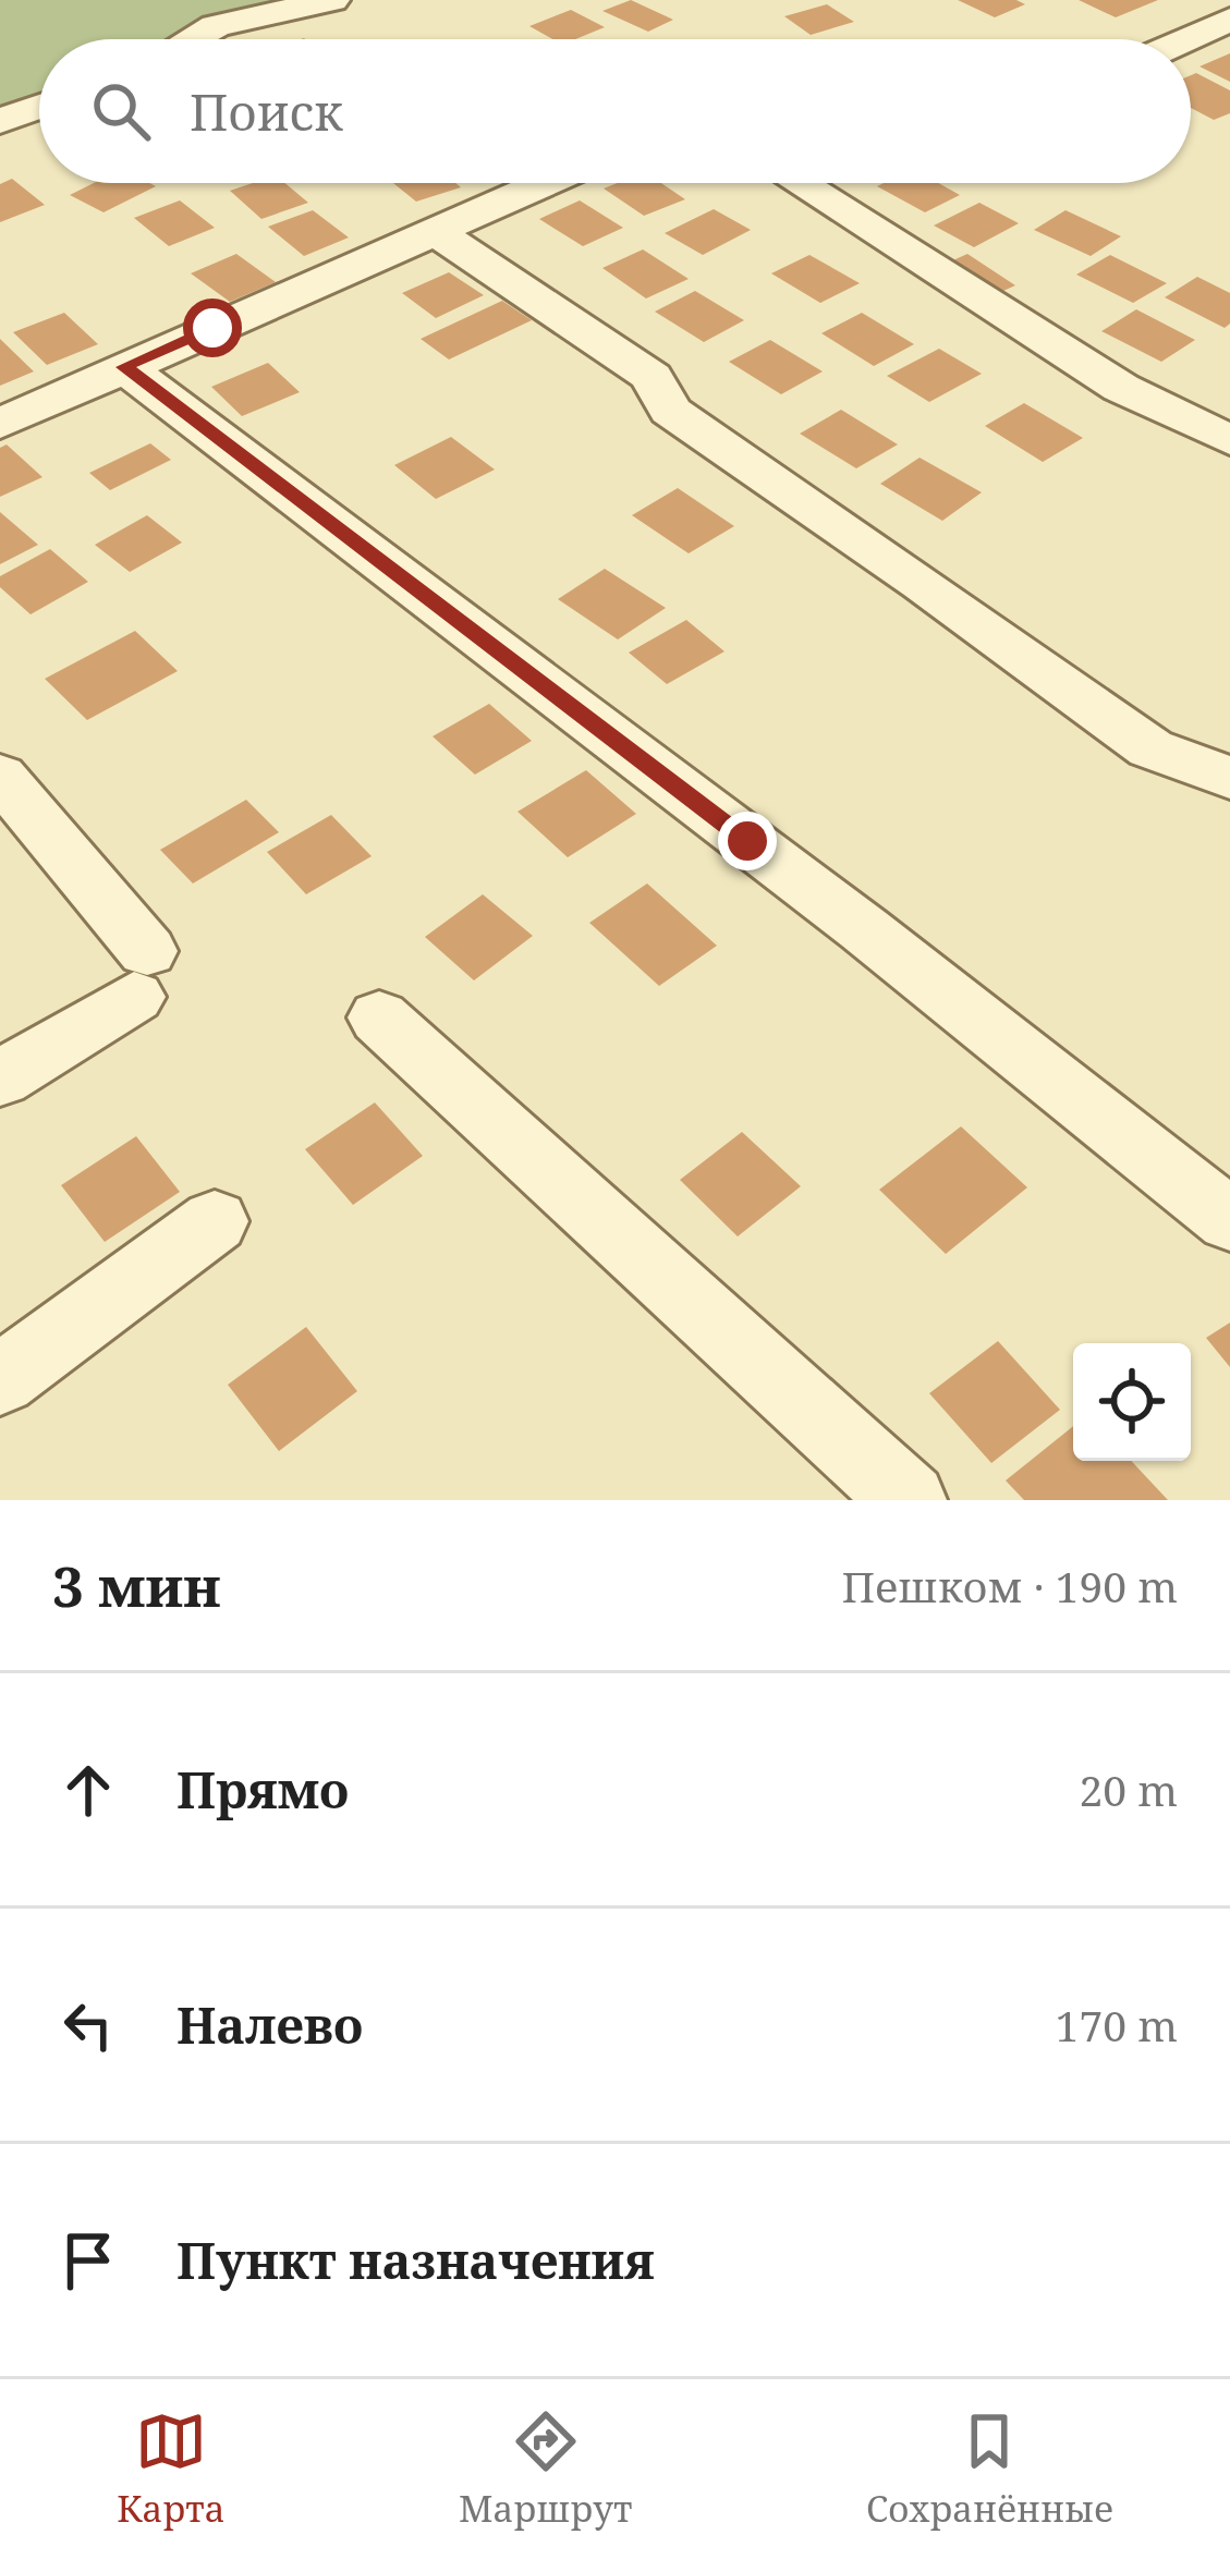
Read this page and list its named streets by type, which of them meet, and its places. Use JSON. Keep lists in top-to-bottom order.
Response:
{
  "page": {
    "search": "Поиск",
    "heading": ["3 мин", "Пешком · 190 m"],
    "list": [
      ["Прямо", "20 m"],
      ["Налево", "170 m"],
      "Пункт назначения"
    ],
    "nav": ["Карта", "Маршрут", "Сохранённые"]
  }
}
